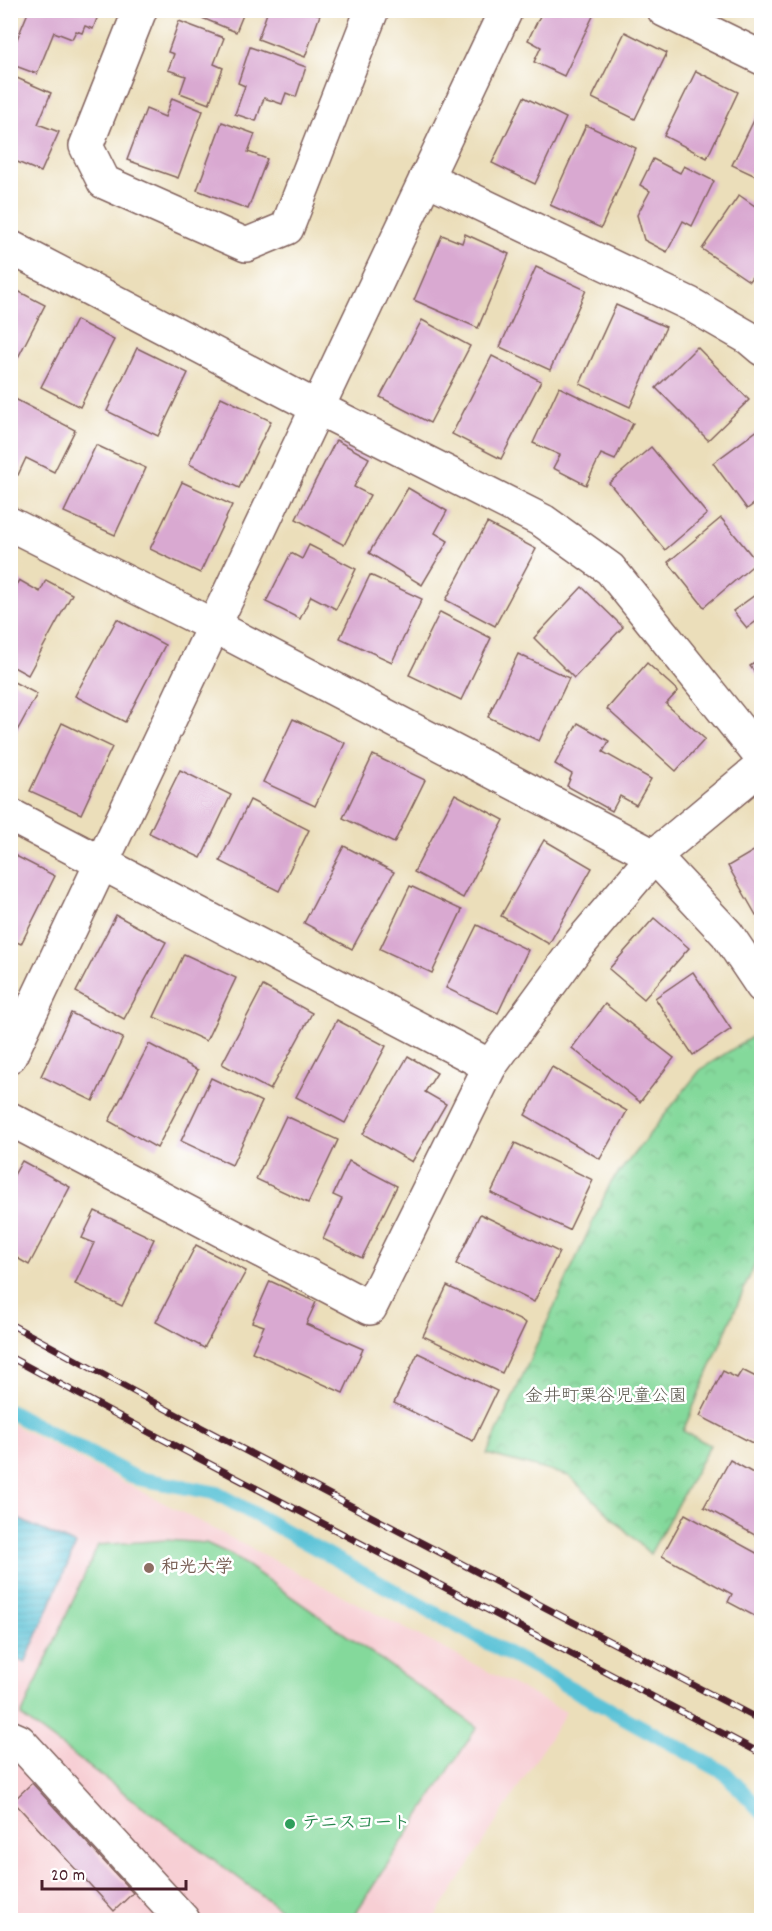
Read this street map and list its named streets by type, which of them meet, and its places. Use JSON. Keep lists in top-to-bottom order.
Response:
{
  "parks": ["金井町栗谷児童公園"],
  "places": ["和光大学", "テニスコート"],
  "scale_bar": "20 m"
}
